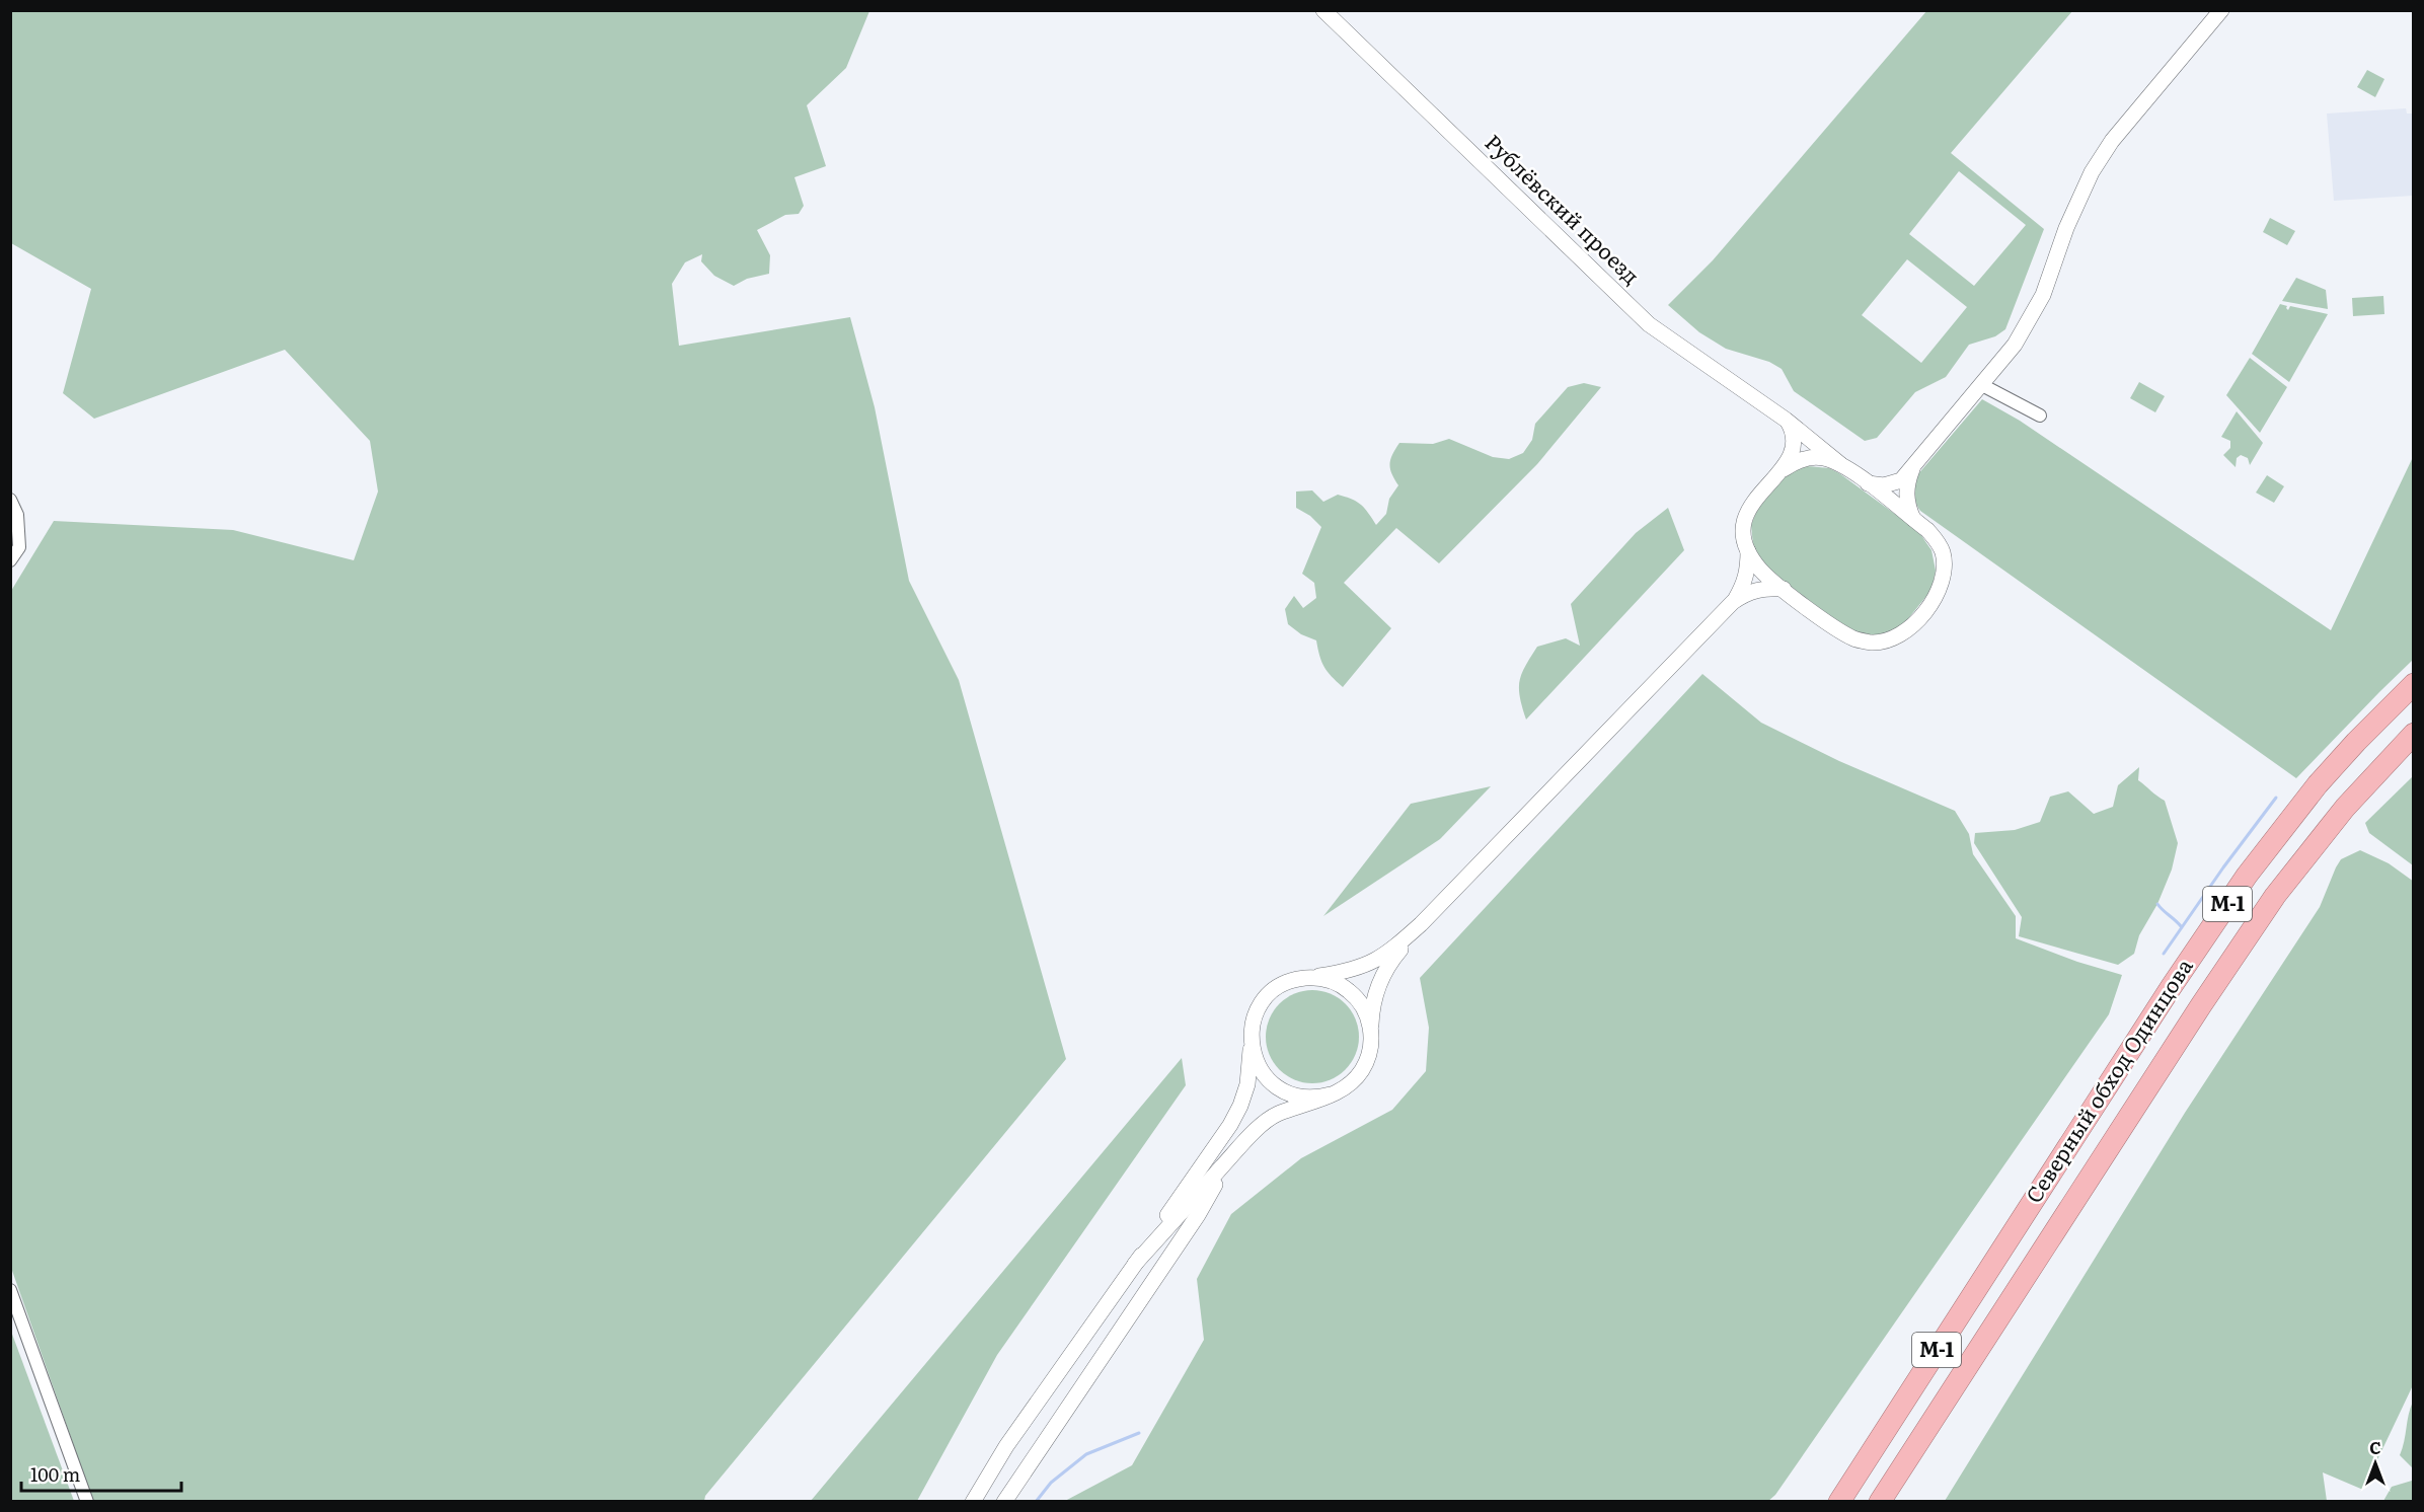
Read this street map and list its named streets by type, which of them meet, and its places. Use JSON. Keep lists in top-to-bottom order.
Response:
{
  "streets": {
    "highway": ["М-1", "Северный обход Одинцова"],
    "street": ["Рублёвский проезд"]
  },
  "scale_bar": "100 m",
  "north": "top"
}
